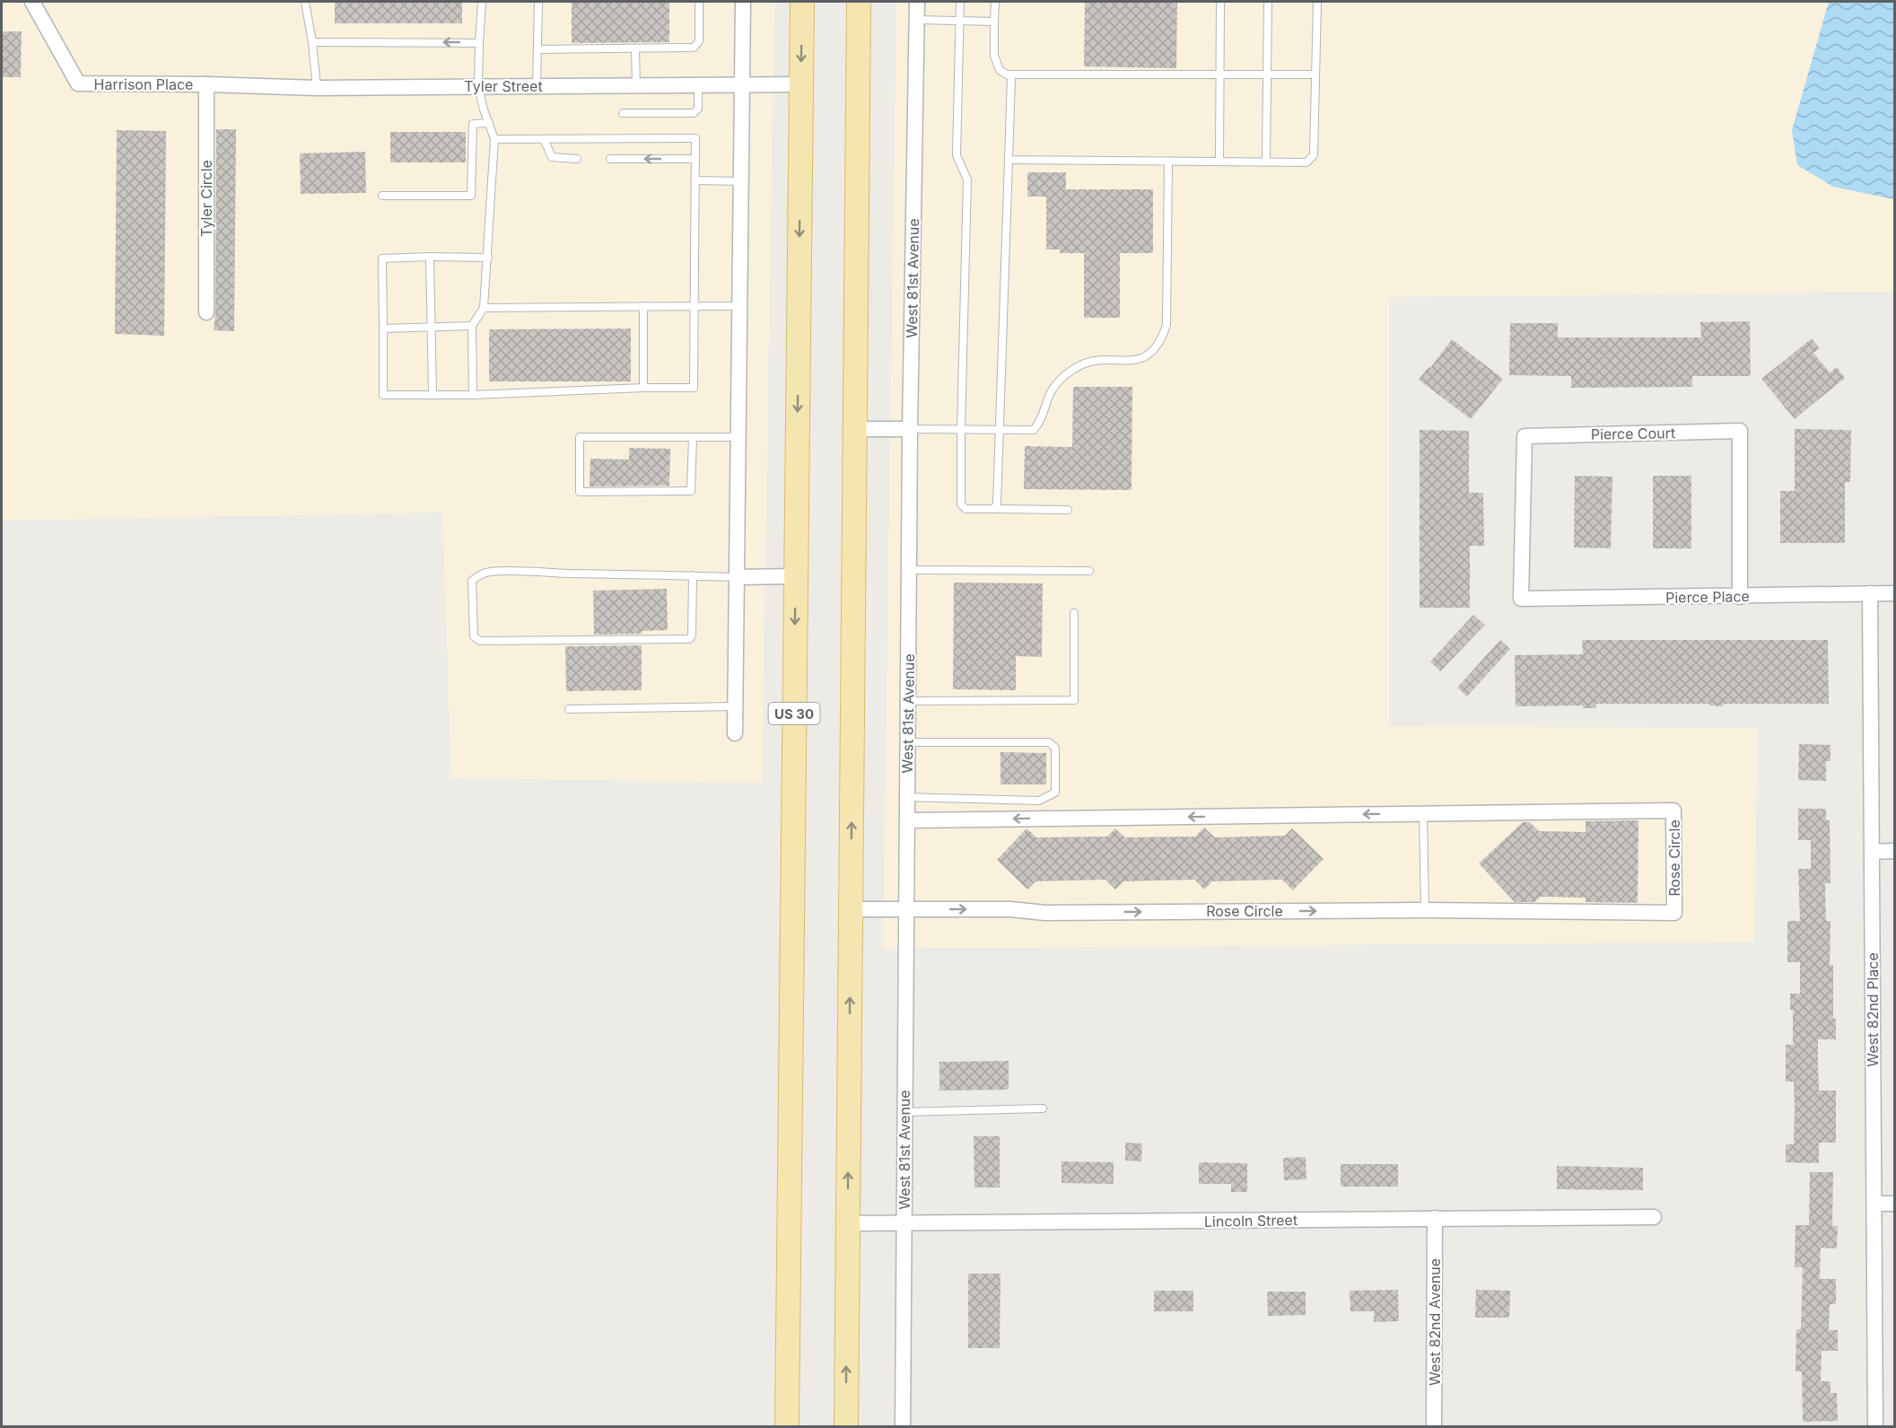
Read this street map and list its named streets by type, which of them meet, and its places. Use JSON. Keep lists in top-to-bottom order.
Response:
{
  "streets": {
    "main road": ["US 30"],
    "street": [
      "Harrison Place",
      "Tyler Street",
      "Tyler Circle",
      "West 81st Avenue",
      "Pierce Court",
      "Pierce Place",
      "Rose Circle",
      "West 82nd Place",
      "Lincoln Street",
      "West 82nd Avenue"
    ]
  },
  "crossings": [
    ["Harrison Place", "Tyler Street"],
    ["Harrison Place", "Tyler Circle"],
    ["Tyler Street", "Tyler Circle"],
    ["Tyler Street", "US 30"],
    ["West 81st Avenue", "Rose Circle"],
    ["West 81st Avenue", "Lincoln Street"],
    ["Pierce Court", "Pierce Place"],
    ["Pierce Place", "West 82nd Place"],
    ["Lincoln Street", "West 82nd Avenue"]
  ]
}
